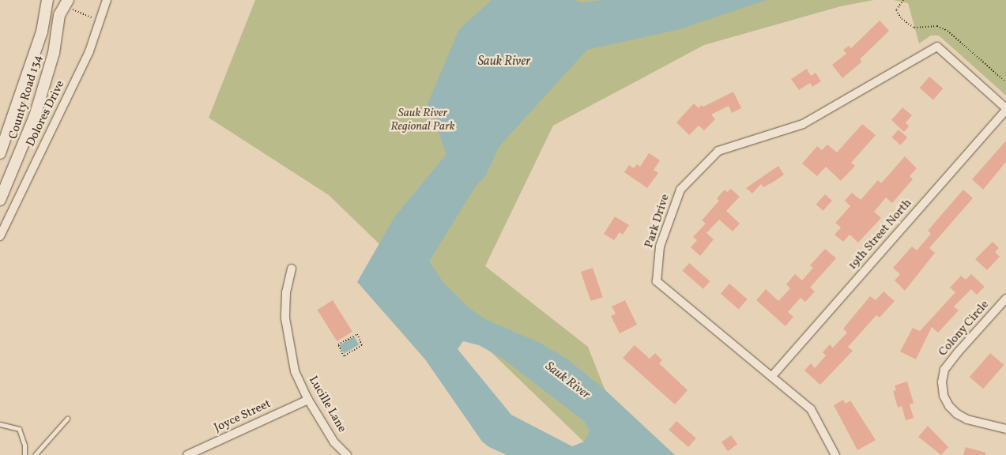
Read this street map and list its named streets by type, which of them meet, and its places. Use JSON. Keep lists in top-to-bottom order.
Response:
{
  "streets": {
    "street": [
      "County Road 134",
      "Dolores Drive",
      "Park Drive",
      "19th Street North",
      "Colony Circle",
      "Lucille Lane",
      "Joyce Street"
    ]
  },
  "crossings": [
    ["Park Drive", "19th Street North"],
    ["Lucille Lane", "Joyce Street"]
  ],
  "water": ["Sauk River"],
  "parks": ["Sauk River Regional Park"]
}
